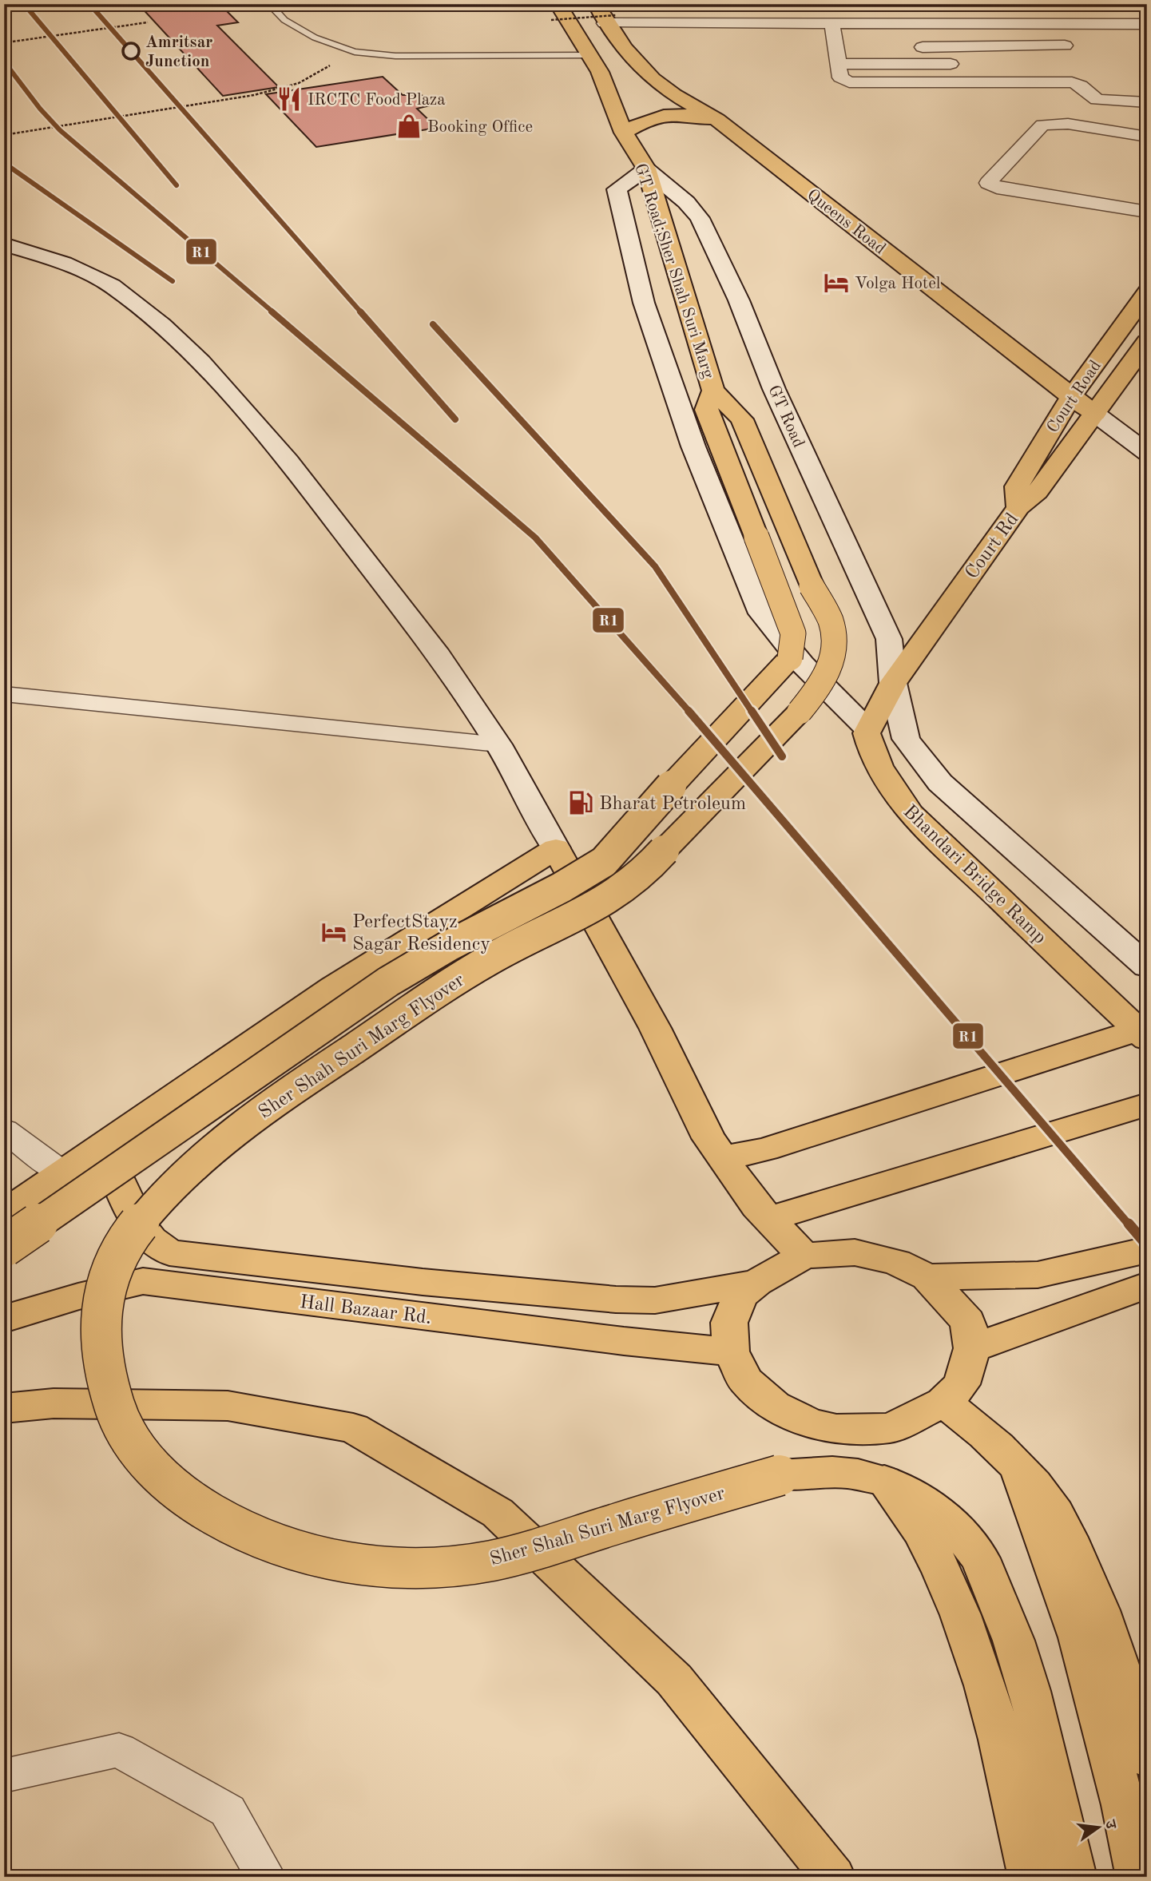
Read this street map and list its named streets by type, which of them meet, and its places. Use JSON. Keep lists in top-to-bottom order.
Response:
{
  "streets": {
    "main road": [
      "Queens Road",
      "GT Road;Sher Shah Suri Marg",
      "Court Road",
      "GT Road",
      "Court Rd",
      "Bhandari Bridge Ramp",
      "Sher Shah Suri Marg Flyover",
      "Hall Bazaar Rd."
    ]
  },
  "crossings": [
    ["Queens Road", "Court Road"],
    ["Queens Road", "Court Rd"],
    ["GT Road;Sher Shah Suri Marg", "GT Road"],
    ["GT Road;Sher Shah Suri Marg", "Sher Shah Suri Marg Flyover"],
    ["Court Road", "Court Rd"],
    ["GT Road", "Court Rd"]
  ],
  "places": {
    "other": ["Amritsar Junction"],
    "restaurant": ["IRCTC Food Plaza"],
    "shop": ["Booking Office"],
    "hotel": ["Volga Hotel", "PerfectStayz Sagar Residency"],
    "fuel station": ["Bharat Petroleum"]
  },
  "lines": ["transit line R1"],
  "north": "right"
}
